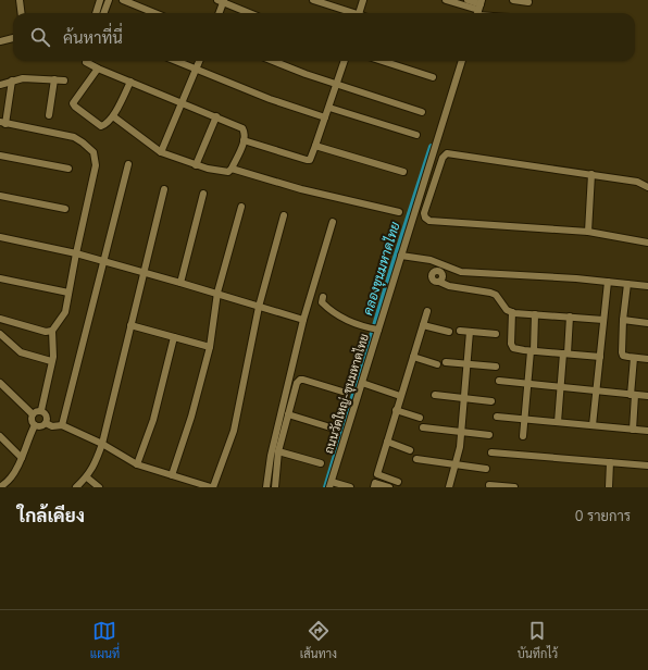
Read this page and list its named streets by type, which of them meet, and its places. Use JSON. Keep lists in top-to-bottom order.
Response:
{
  "streets": {
    "street": ["ถนนวัดใหญ่-ขุนมหาดไทย"]
  },
  "water": ["คลองขุนมหาดไทย"],
  "page": {
    "search": "ค้นหาที่นี่",
    "heading": ["ใกล้เคียง", "0 รายการ"],
    "nav": ["แผนที่", "เส้นทาง", "บันทึกไว้"]
  }
}
